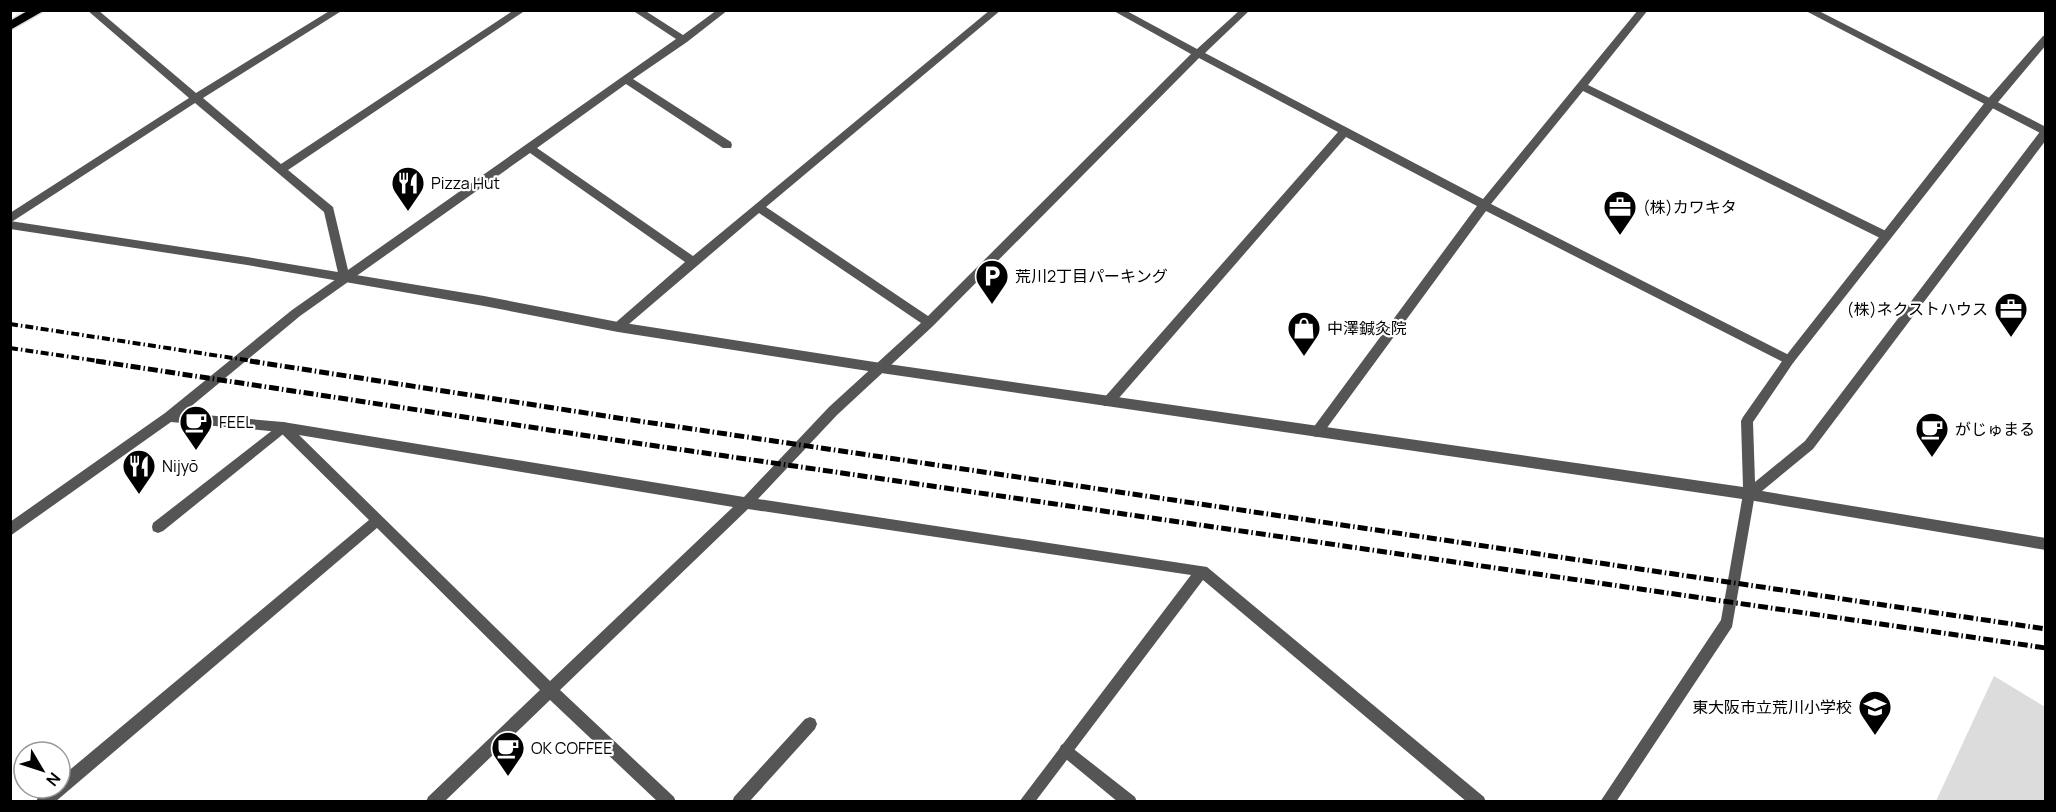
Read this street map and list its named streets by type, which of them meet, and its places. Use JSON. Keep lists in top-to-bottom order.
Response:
{
  "places": {
    "restaurant": ["Pizza Hut", "Nijyō"],
    "office": ["(株)カワキタ", "(株)ネクストハウス"],
    "parking": ["荒川2丁目パーキング"],
    "shop": ["中澤鍼灸院"],
    "cafe": ["FEEL", "がじゅまる", "OK COFFEE"],
    "school or university": ["東大阪市立荒川小学校"]
  },
  "north": "bottom right"
}
